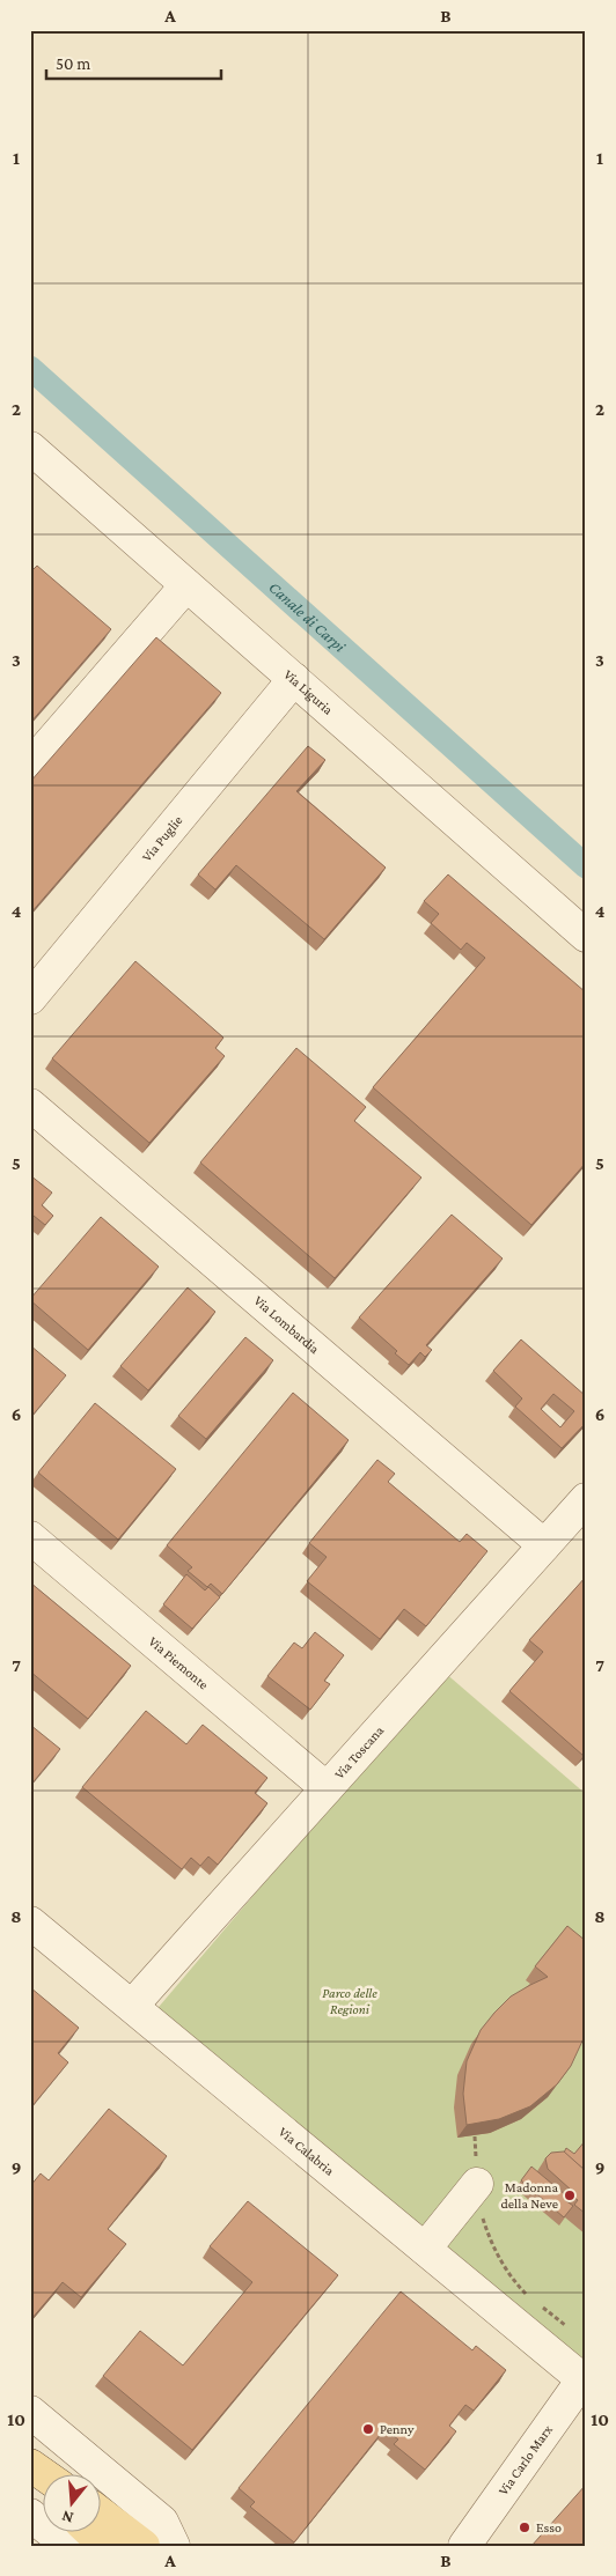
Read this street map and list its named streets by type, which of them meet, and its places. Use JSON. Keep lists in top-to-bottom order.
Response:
{
  "streets": {
    "street": [
      "Via Liguria",
      "Via Puglie",
      "Via Lombardia",
      "Via Piemonte",
      "Via Toscana",
      "Via Calabria",
      "Via Carlo Marx"
    ]
  },
  "crossings": [
    ["Via Liguria", "Via Puglie"],
    ["Via Lombardia", "Via Toscana"],
    ["Via Piemonte", "Via Toscana"],
    ["Via Toscana", "Via Calabria"],
    ["Via Calabria", "Via Carlo Marx"]
  ],
  "water": ["Canale di Carpi"],
  "parks": ["Parco delle Regioni"],
  "places": ["Madonna della Neve", "Penny", "Esso"],
  "scale_bar": "50 m",
  "north": "bottom",
  "grid": {
    "columns": ["A", "B"],
    "rows": [
      "1",
      "2",
      "3",
      "4",
      "5",
      "6",
      "7",
      "8",
      "9",
      "10"
    ]
  }
}
